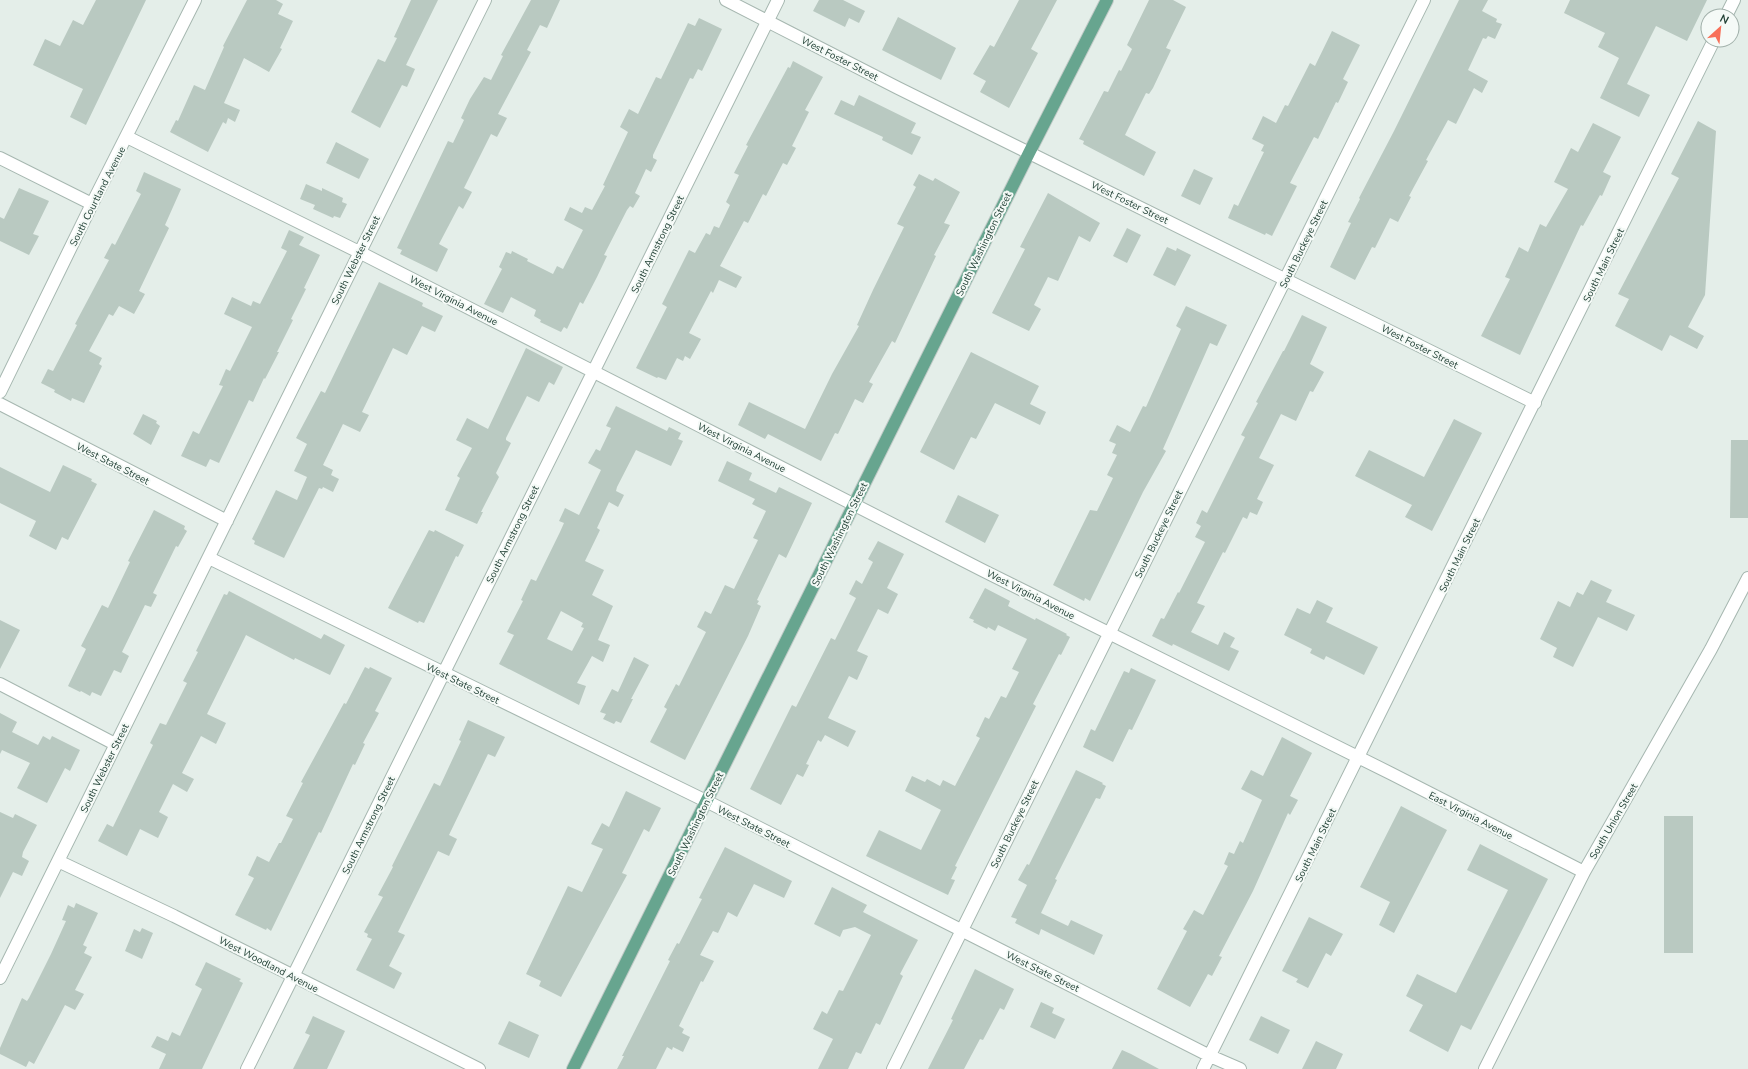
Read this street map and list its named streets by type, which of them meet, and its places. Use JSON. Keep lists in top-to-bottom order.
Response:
{
  "streets": {
    "main road": ["South Washington Street"],
    "street": [
      "West Foster Street",
      "South Courtland Avenue",
      "South Armstrong Street",
      "South Buckeye Street",
      "South Webster Street",
      "South Main Street",
      "West Virginia Avenue",
      "West State Street",
      "East Virginia Avenue",
      "South Union Street",
      "West Woodland Avenue"
    ]
  },
  "crossings": [
    ["West Foster Street", "South Armstrong Street"],
    ["West Foster Street", "South Washington Street"],
    ["West Foster Street", "South Buckeye Street"],
    ["West Foster Street", "South Main Street"],
    ["South Courtland Avenue", "West Virginia Avenue"],
    ["South Armstrong Street", "West Virginia Avenue"],
    ["South Armstrong Street", "West State Street"],
    ["South Armstrong Street", "West Woodland Avenue"],
    ["South Washington Street", "West Virginia Avenue"],
    ["South Washington Street", "West State Street"],
    ["South Buckeye Street", "West Virginia Avenue"],
    ["South Buckeye Street", "West State Street"],
    ["South Webster Street", "West Virginia Avenue"],
    ["South Webster Street", "West State Street"],
    ["South Webster Street", "West Woodland Avenue"],
    ["South Main Street", "West Virginia Avenue"],
    ["South Main Street", "West State Street"],
    ["South Main Street", "East Virginia Avenue"],
    ["West Virginia Avenue", "East Virginia Avenue"],
    ["East Virginia Avenue", "South Union Street"]
  ],
  "north": "top right"
}
